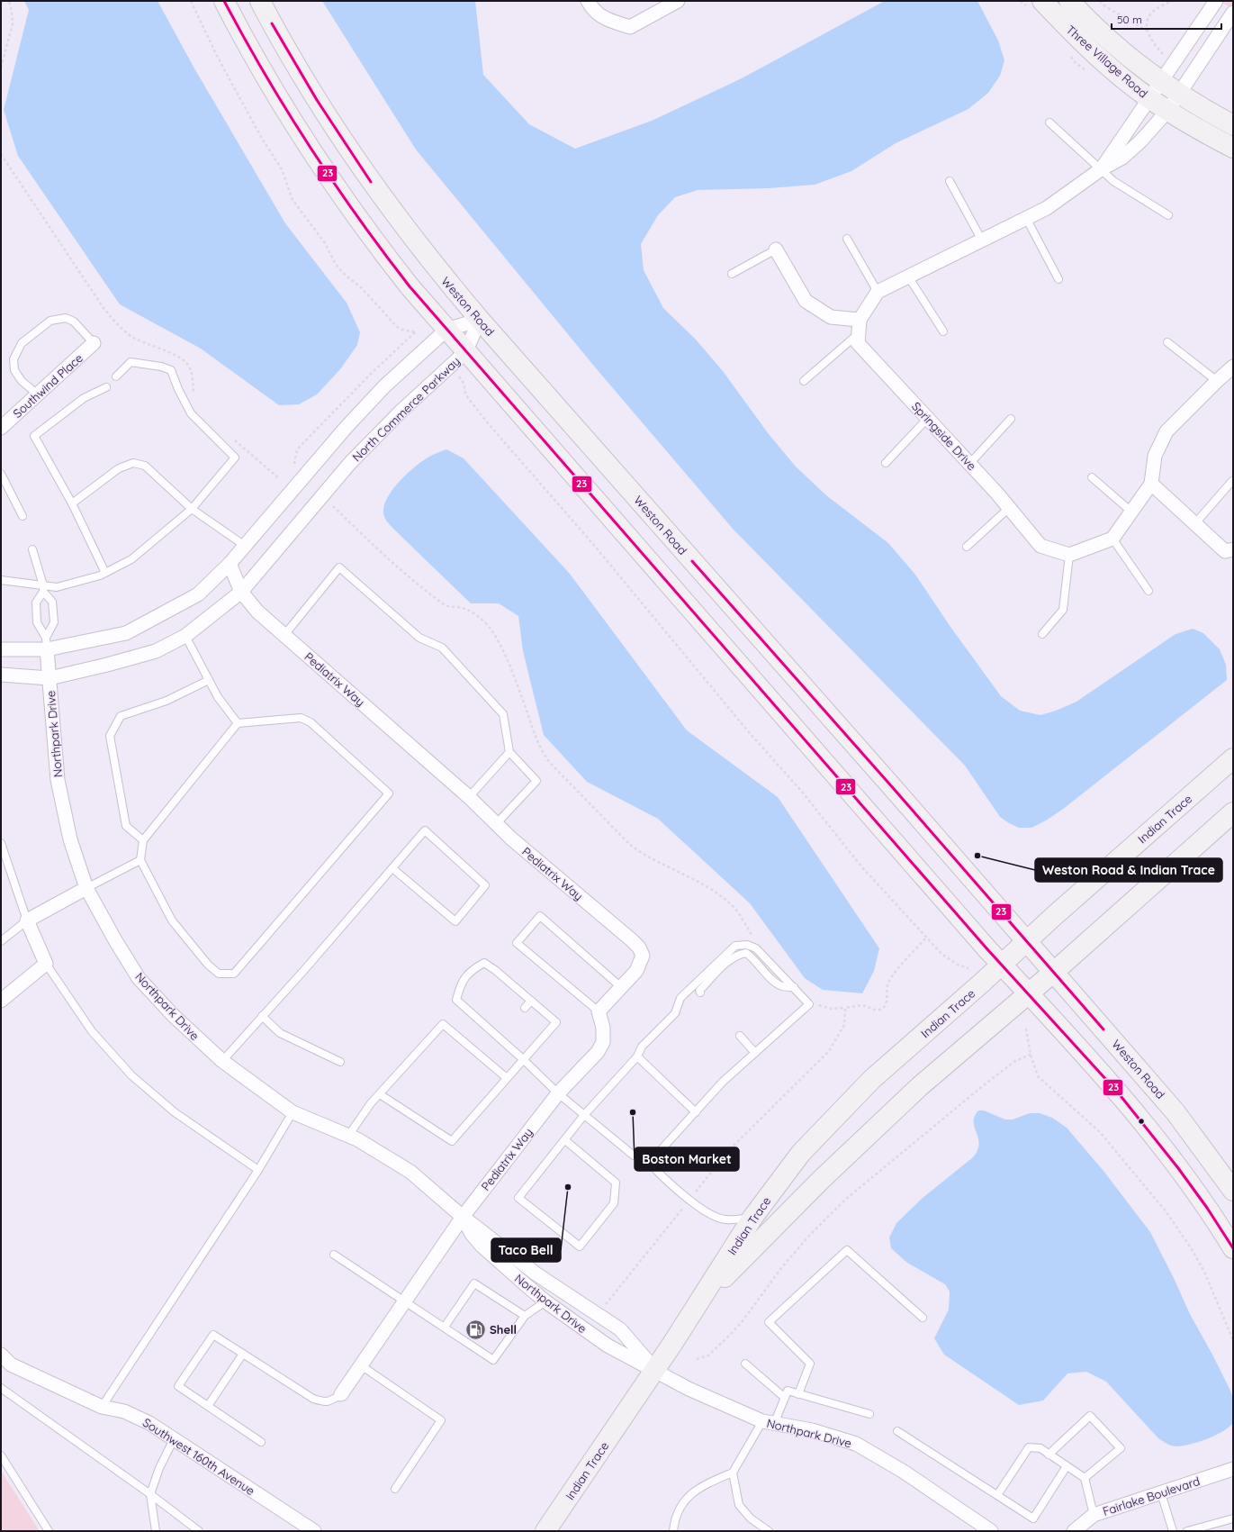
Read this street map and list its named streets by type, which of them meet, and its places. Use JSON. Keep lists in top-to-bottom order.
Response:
{
  "streets": {
    "main road": ["Three Village Road", "Weston Road", "Indian Trace"],
    "street": [
      "Southwind Place",
      "North Commerce Parkway",
      "Springside Drive",
      "Pediatrix Way",
      "Northpark Drive",
      "Southwest 160th Avenue",
      "Fairlake Boulevard"
    ]
  },
  "crossings": [
    ["Weston Road", "North Commerce Parkway"],
    ["Weston Road", "Indian Trace"],
    ["North Commerce Parkway", "Pediatrix Way"],
    ["North Commerce Parkway", "Northpark Drive"],
    ["Pediatrix Way", "Northpark Drive"],
    ["Northpark Drive", "Indian Trace"]
  ],
  "places": {
    "other": ["Weston Road & Indian Trace", "Boston Market", "Taco Bell"],
    "fuel station": ["Shell"]
  },
  "lines": ["transit line 23"],
  "scale_bar": "50 m"
}
